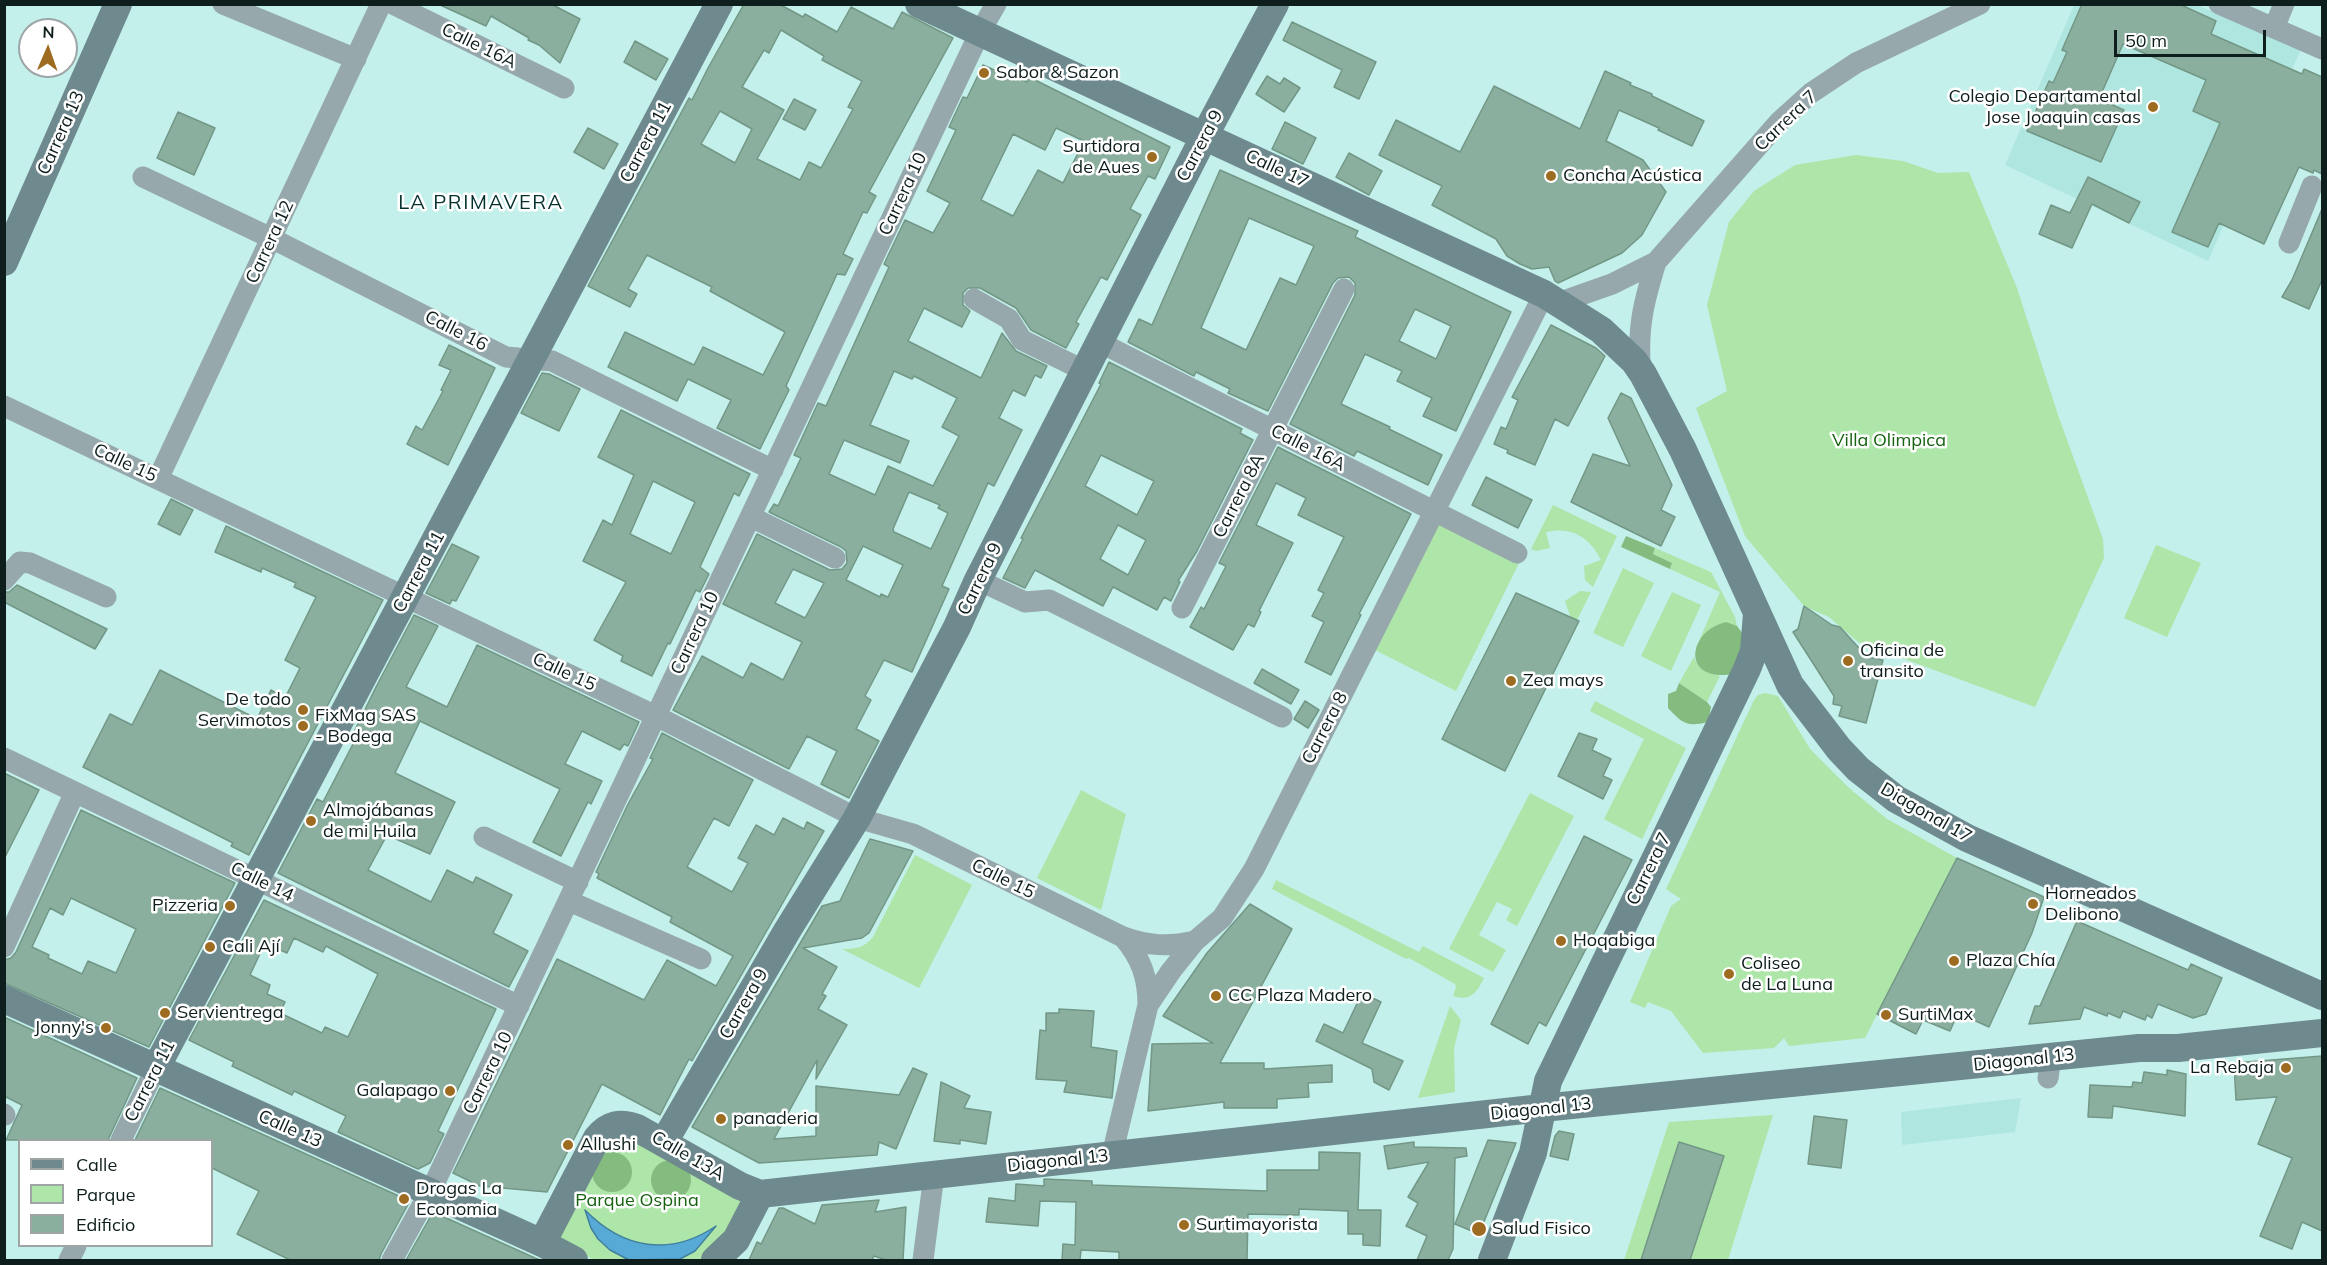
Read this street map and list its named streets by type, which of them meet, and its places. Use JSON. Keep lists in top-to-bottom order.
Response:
{
  "streets": {
    "main road": [
      "Carrera 7",
      "Carrera 13",
      "Carrera 11",
      "Carrera 9",
      "Calle 17",
      "Diagonal 17",
      "Diagonal 13",
      "Calle 13",
      "Calle 13A"
    ],
    "street": [
      "Calle 16A",
      "Carrera 10",
      "Carrera 12",
      "Calle 16",
      "Calle 15",
      "Carrera 8A",
      "Carrera 8",
      "Calle 14"
    ]
  },
  "crossings": [
    ["Calle 16A", "Carrera 9"],
    ["Calle 16A", "Carrera 8A"],
    ["Calle 16A", "Carrera 8"],
    ["Carrera 7", "Calle 17"],
    ["Carrera 7", "Carrera 8"],
    ["Carrera 7", "Diagonal 17"],
    ["Carrera 7", "Diagonal 13"],
    ["Carrera 11", "Calle 16"],
    ["Carrera 11", "Calle 15"],
    ["Carrera 11", "Calle 14"],
    ["Carrera 11", "Calle 13"],
    ["Carrera 9", "Calle 17"],
    ["Carrera 9", "Calle 15"],
    ["Carrera 9", "Calle 13A"],
    ["Calle 17", "Carrera 10"],
    ["Calle 17", "Carrera 8"],
    ["Calle 17", "Diagonal 17"],
    ["Carrera 10", "Calle 16"],
    ["Carrera 10", "Calle 15"],
    ["Carrera 10", "Calle 14"],
    ["Carrera 10", "Calle 13"],
    ["Carrera 12", "Calle 16"],
    ["Carrera 12", "Calle 15"],
    ["Calle 15", "Carrera 8"],
    ["Carrera 8", "Diagonal 13"],
    ["Diagonal 13", "Calle 13A"],
    ["Calle 13", "Calle 13A"]
  ],
  "districts": ["LA PRIMAVERA"],
  "parks": ["Villa Olimpica", "Parque Ospina"],
  "places": [
    "Sabor & Sazon",
    "Colegio Departamental Jose Joaquin casas",
    "Surtidora de Aues",
    "Concha Acústica",
    "Oficina de transito",
    "Zea mays",
    "De todo Servimotos",
    "FixMag SAS - Bodega",
    "Almojábanas de mi Huila",
    "Horneados Delibono",
    "Pizzeria",
    "Hoqabiga",
    "Cali Ají",
    "Plaza Chía",
    "Coliseo de La Luna",
    "CC Plaza Madero",
    "Servientrega",
    "SurtiMax",
    "Jonny's",
    "La Rebaja",
    "Galapago",
    "panaderia",
    "Allushi",
    "Drogas La Economia",
    "Surtimayorista",
    "Salud Fisico"
  ],
  "legend": ["Calle", "Parque", "Edificio"],
  "scale_bar": "50 m",
  "north": "top"
}
